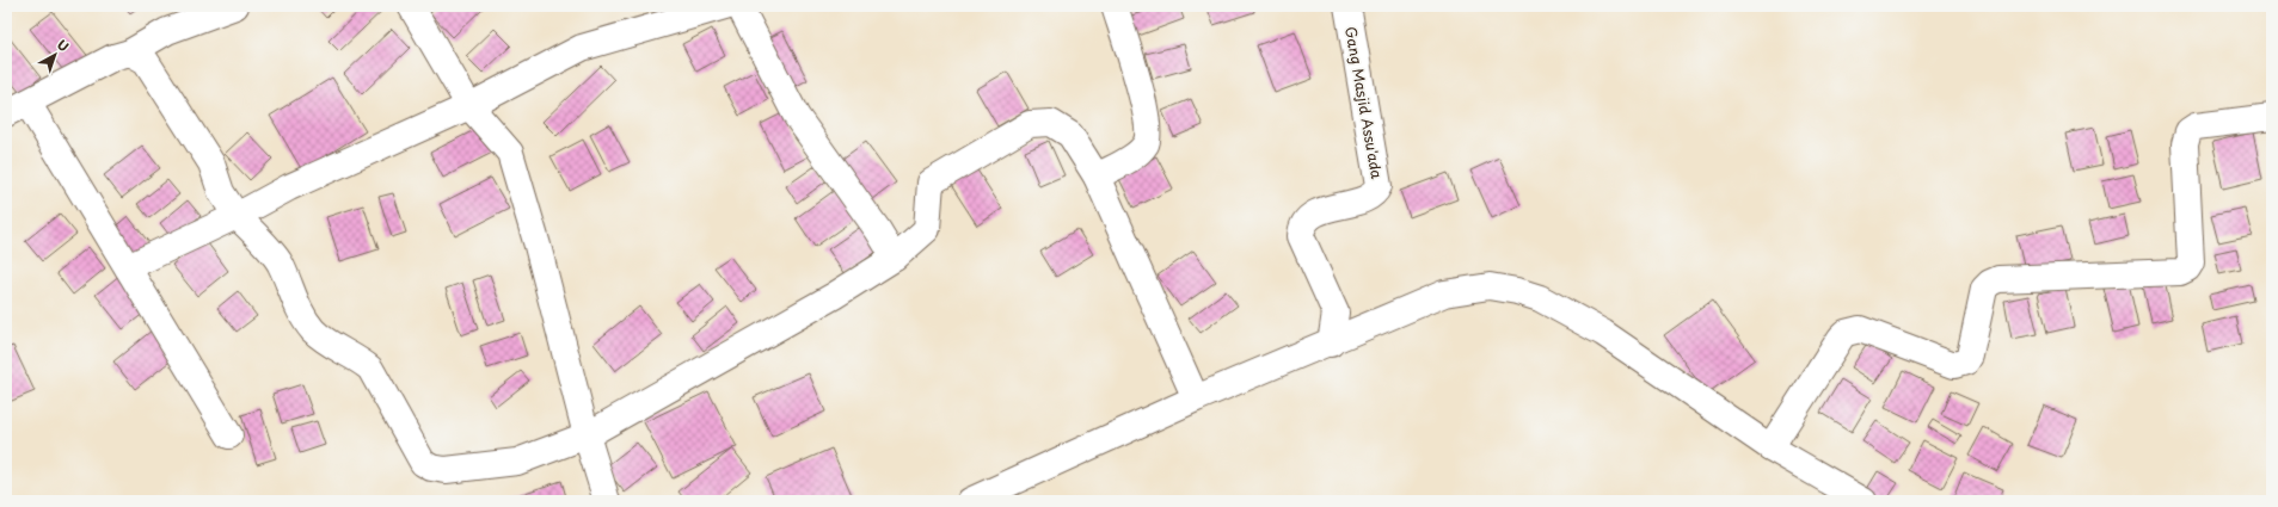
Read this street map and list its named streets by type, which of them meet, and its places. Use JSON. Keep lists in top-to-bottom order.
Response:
{
  "streets": {
    "street": ["Gang Masjid Assu'ada"]
  },
  "north": "top right"
}
